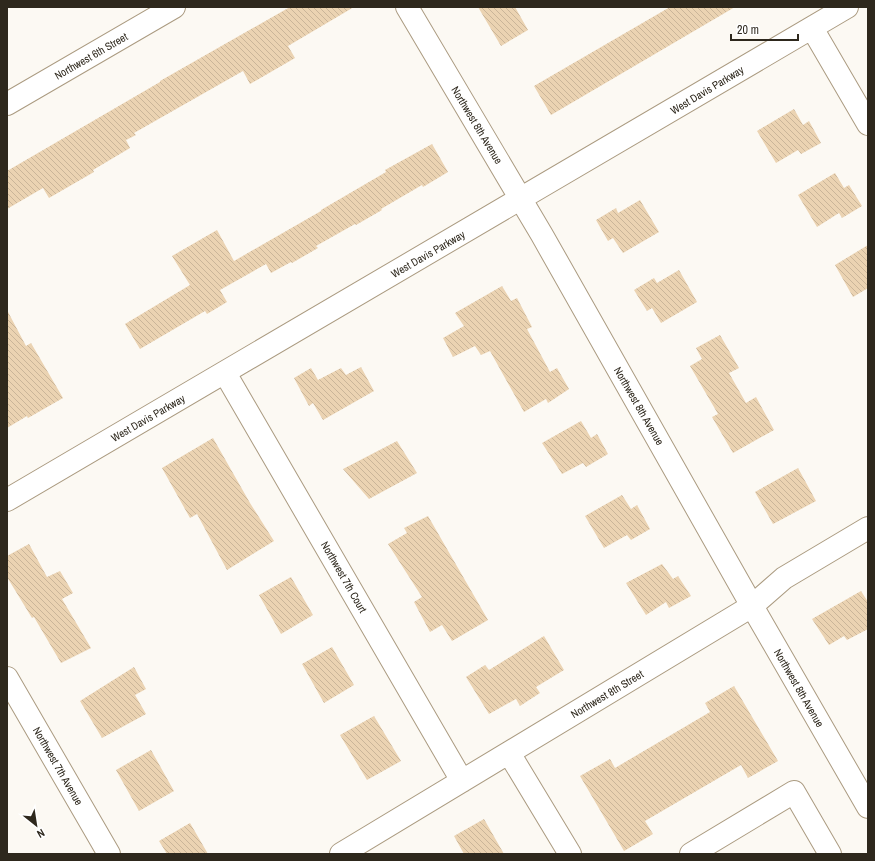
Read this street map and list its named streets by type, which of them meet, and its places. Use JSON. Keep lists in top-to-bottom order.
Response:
{
  "streets": {
    "street": [
      "Northwest 6th Street",
      "West Davis Parkway",
      "Northwest 8th Avenue",
      "Northwest 7th Court",
      "Northwest 8th Street",
      "Northwest 7th Avenue"
    ]
  },
  "crossings": [
    ["West Davis Parkway", "Northwest 8th Avenue"],
    ["West Davis Parkway", "Northwest 7th Court"],
    ["Northwest 8th Avenue", "Northwest 8th Street"],
    ["Northwest 7th Court", "Northwest 8th Street"]
  ],
  "scale_bar": "20 m",
  "north": "bottom right"
}
